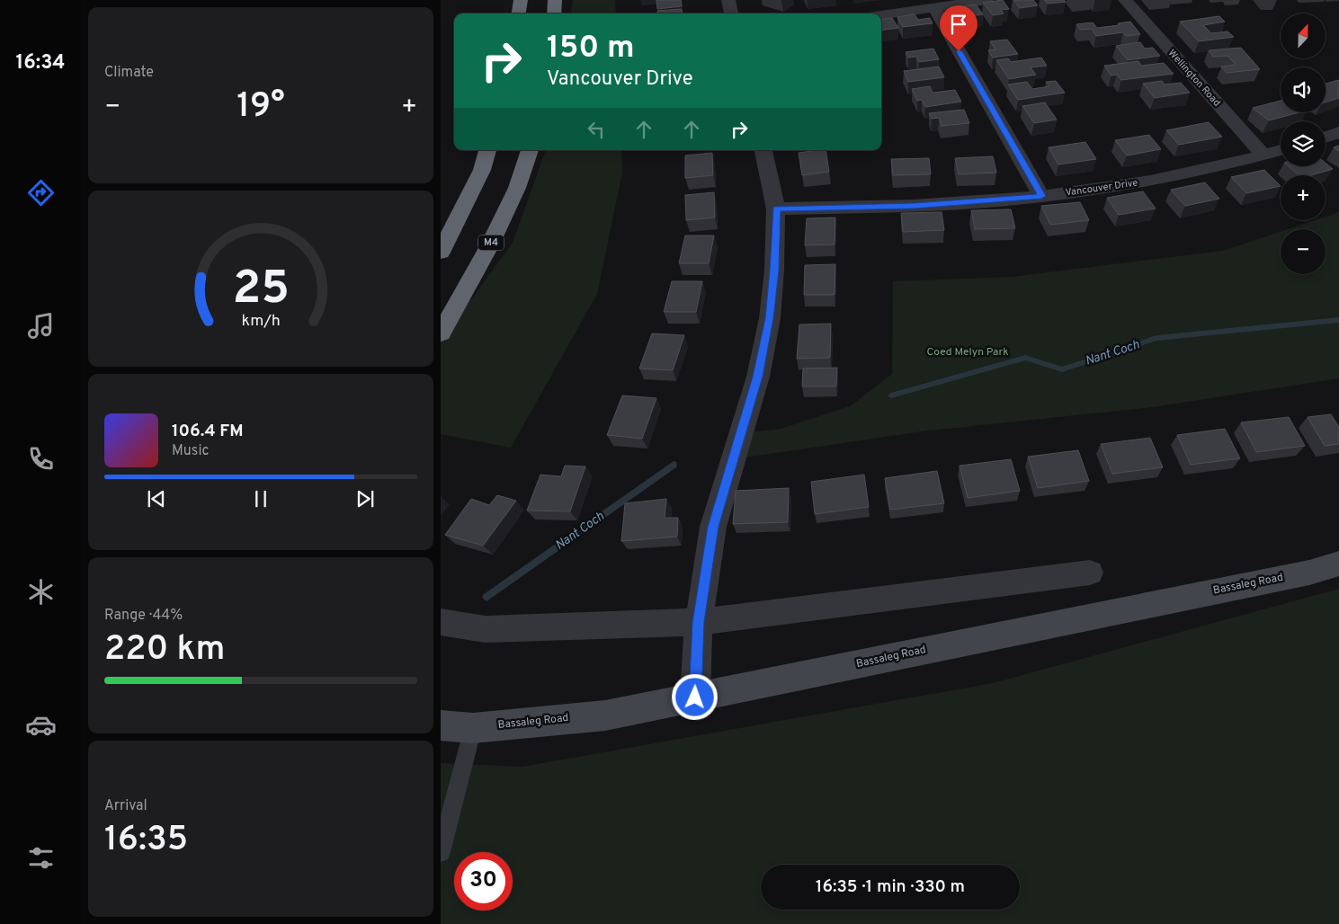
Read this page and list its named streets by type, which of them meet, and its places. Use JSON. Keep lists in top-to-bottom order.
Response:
{
  "streets": {
    "highway": ["M4"],
    "street": ["Wellington Road", "Vancouver Drive", "Bassaleg Road"]
  },
  "crossings": [
    ["Wellington Road", "Vancouver Drive"]
  ],
  "water": ["Nant Coch"],
  "parks": ["Coed Melyn Park"],
  "north": "top",
  "page": {
    "tabs": "16:34",
    "tile": [
      "Climate",
      ["Range · 44%", "220 km"],
      ["Arrival", "16:35"]
    ],
    "map_buttons": ["+", "−"],
    "turn": ["150 m", "Vancouver Drive"],
    "heat": ["−", "19°", "+"],
    "song": ["106.4 FM", "Music"],
    "limit": "30",
    "trip": "16:35 · 1 min · 330 m",
    "gauge": ["25", "km/h"]
  }
}
